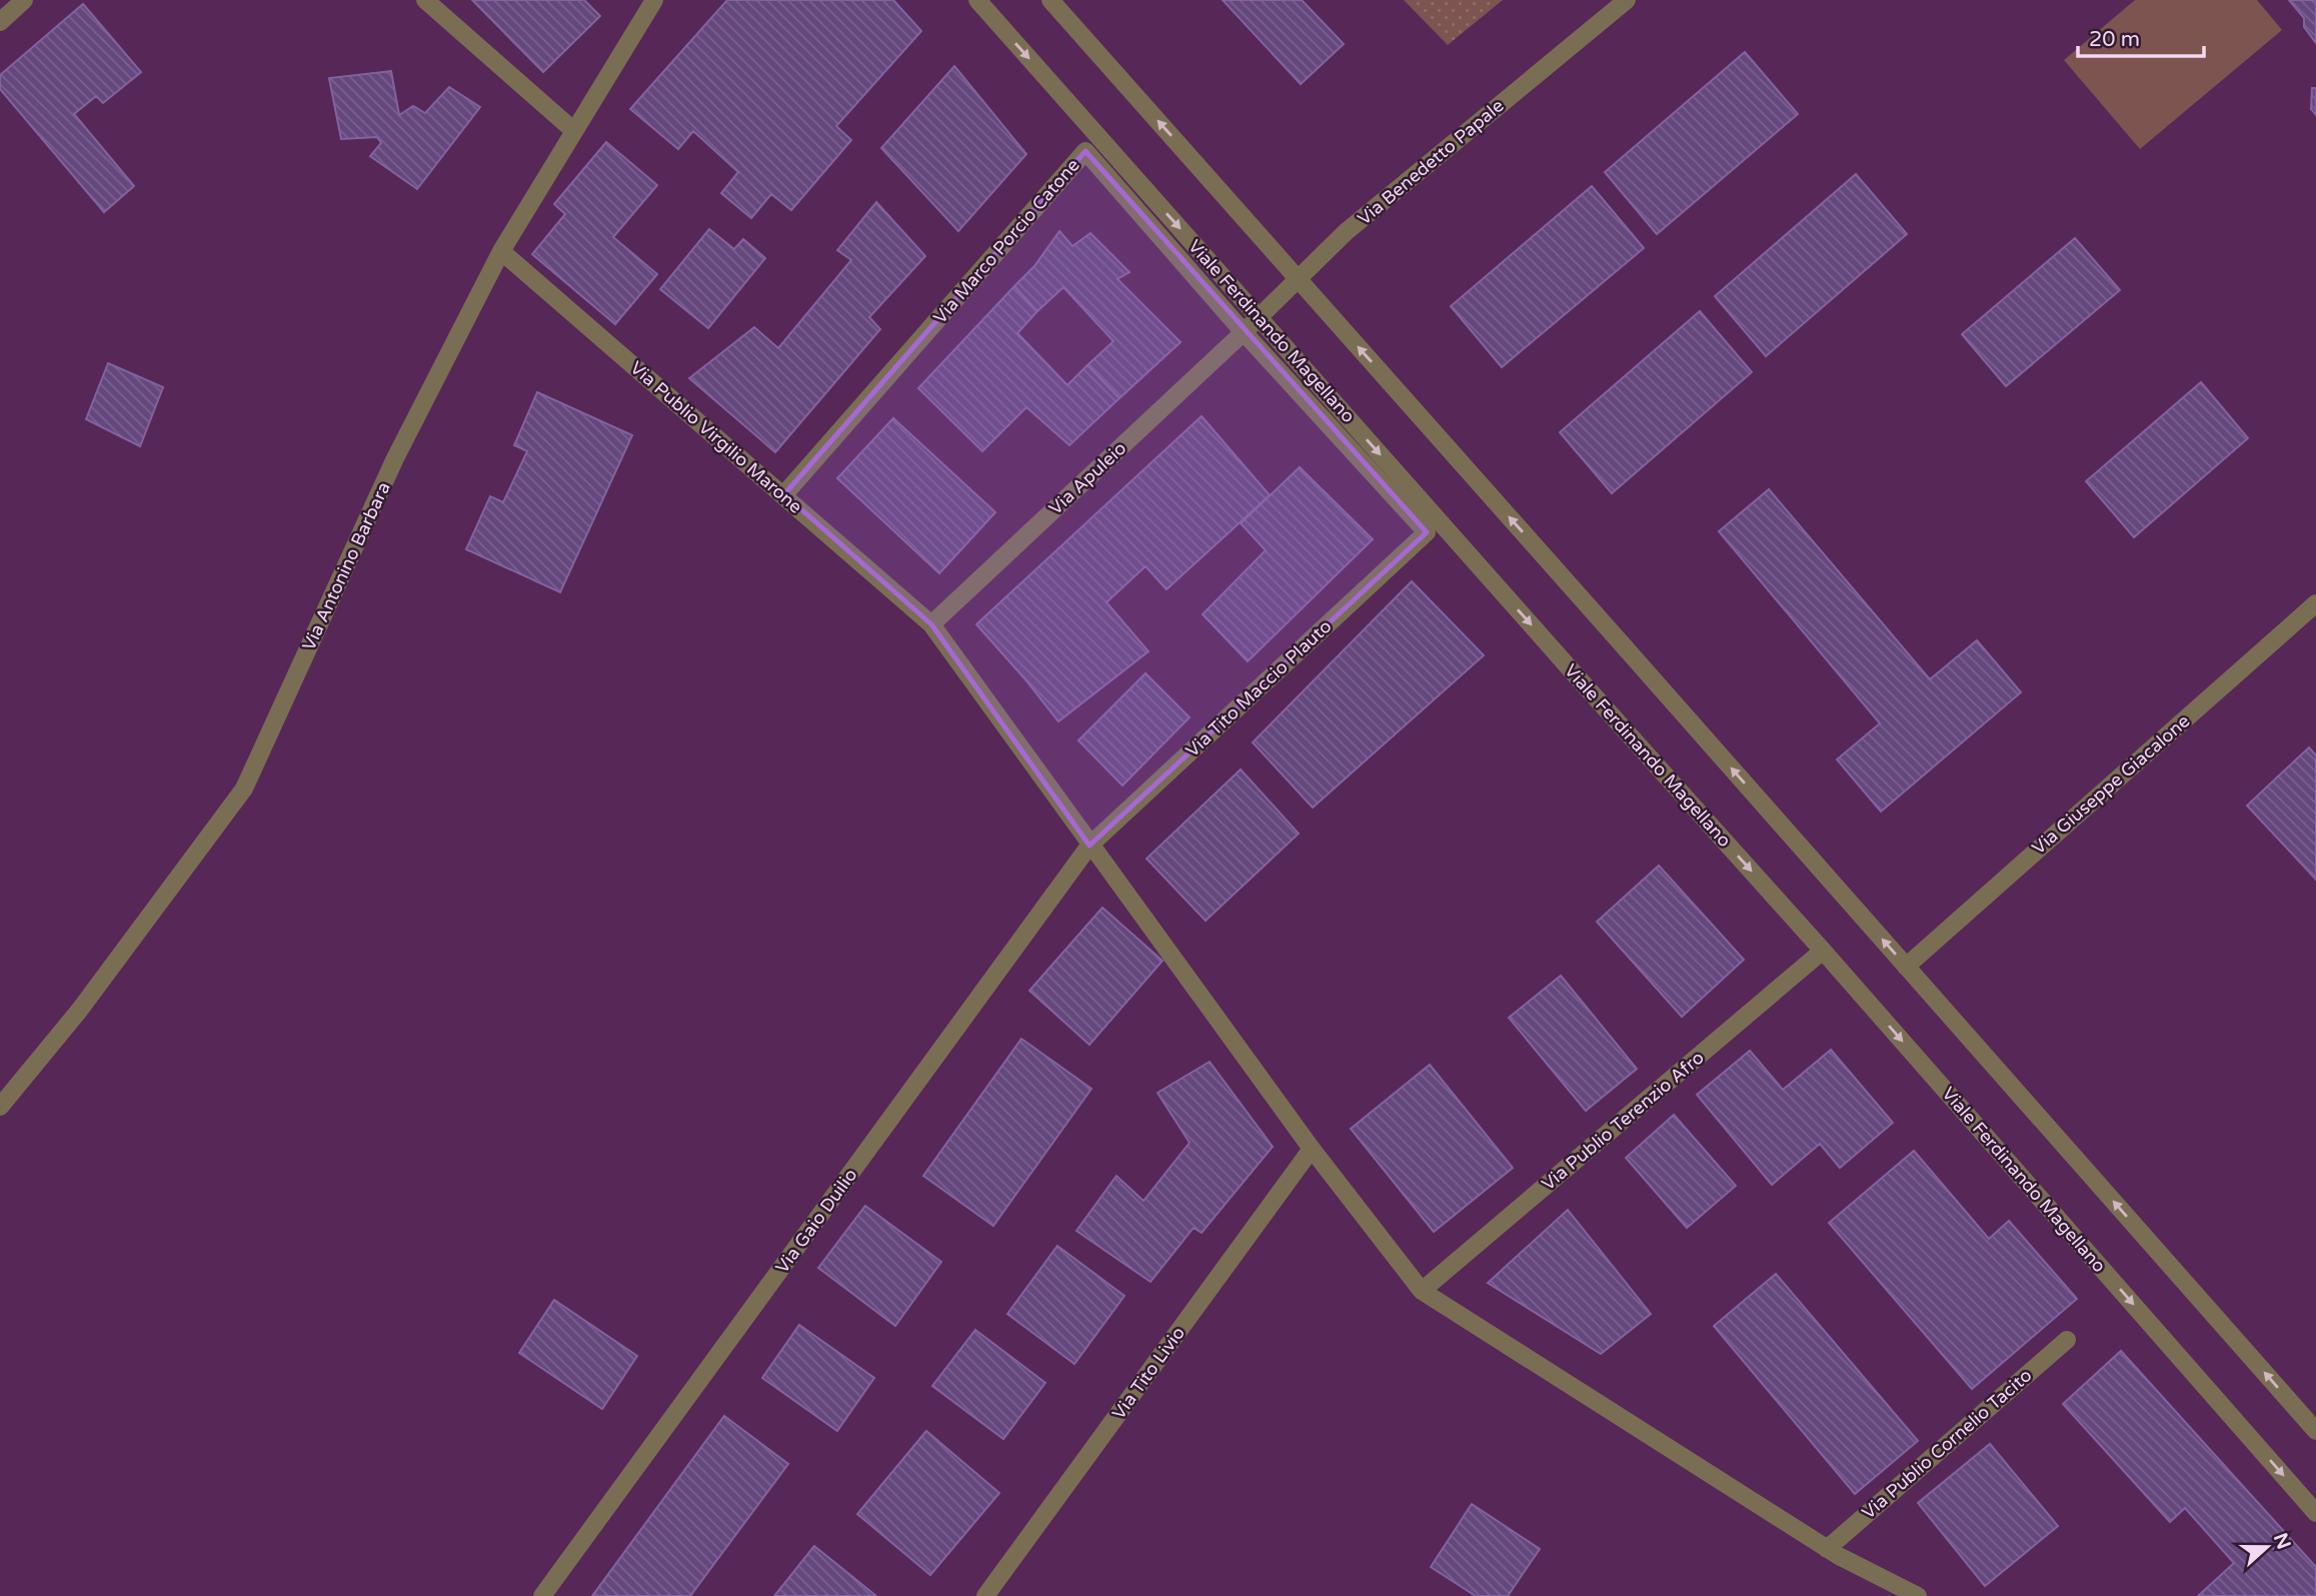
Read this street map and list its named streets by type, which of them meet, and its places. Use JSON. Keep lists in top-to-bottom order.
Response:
{
  "streets": {
    "street": [
      "Via Benedetto Papale",
      "Via Marco Porcio Catone",
      "Viale Ferdinando Magellano",
      "Via Publio Virgilio Marone",
      "Via Apuleio",
      "Via Antonino Barbara",
      "Via Tito Maccio Plauto",
      "Via Giuseppe Giacalone",
      "Via Publio Terenzio Afro",
      "Via Gaio Duilio",
      "Via Tito Livio",
      "Via Publio Cornelio Tacito"
    ]
  },
  "crossings": [
    ["Via Benedetto Papale", "Via Marco Porcio Catone"],
    ["Via Benedetto Papale", "Via Apuleio"],
    ["Via Marco Porcio Catone", "Via Publio Virgilio Marone"],
    ["Via Marco Porcio Catone", "Via Apuleio"],
    ["Via Marco Porcio Catone", "Via Tito Maccio Plauto"],
    ["Viale Ferdinando Magellano", "Via Publio Terenzio Afro"],
    ["Via Publio Virgilio Marone", "Via Apuleio"],
    ["Via Publio Virgilio Marone", "Via Antonino Barbara"],
    ["Via Publio Virgilio Marone", "Via Tito Maccio Plauto"],
    ["Via Publio Virgilio Marone", "Via Publio Terenzio Afro"],
    ["Via Publio Virgilio Marone", "Via Gaio Duilio"],
    ["Via Publio Virgilio Marone", "Via Tito Livio"],
    ["Via Publio Virgilio Marone", "Via Publio Cornelio Tacito"],
    ["Via Tito Maccio Plauto", "Via Gaio Duilio"]
  ],
  "scale_bar": "20 m",
  "north": "right"
}
